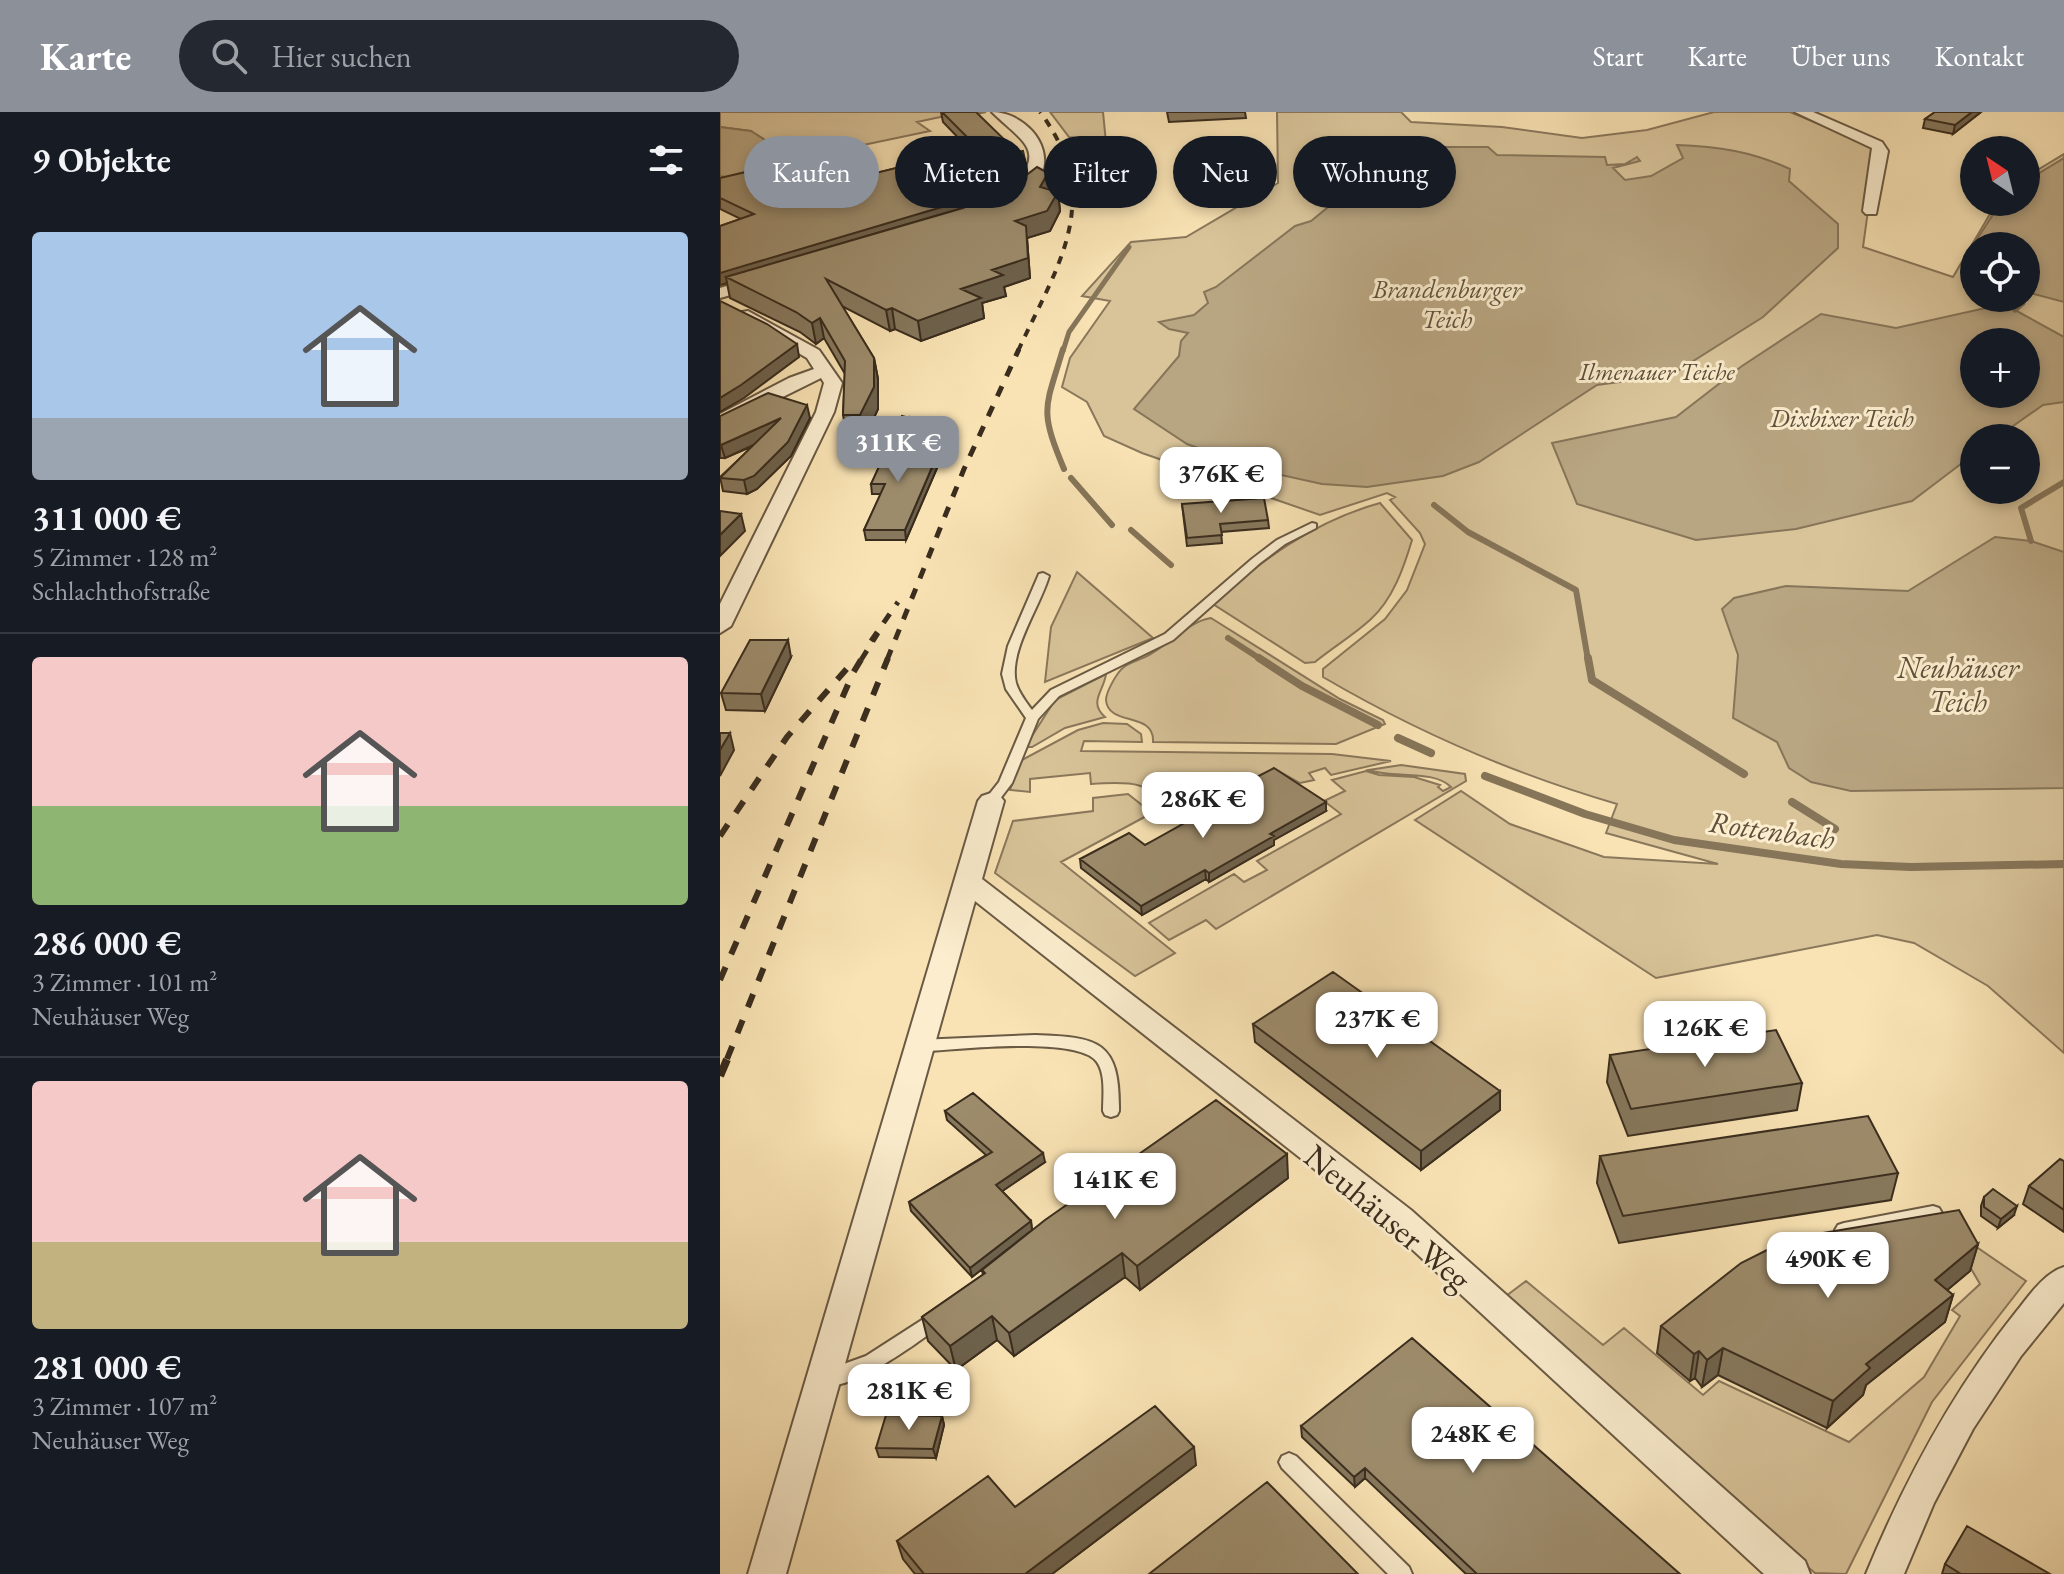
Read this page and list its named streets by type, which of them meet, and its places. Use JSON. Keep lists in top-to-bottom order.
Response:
{
  "streets": {
    "street": ["Neuhäuser Weg"]
  },
  "water": [
    "Brandenburger Teich",
    "Dixbixer Teich",
    "Neuhäuser Teich",
    "Rottenbach"
  ],
  "parks": ["Ilmenauer Teiche"],
  "north": "top left",
  "page": {
    "header": "Karte",
    "search": "Hier suchen",
    "nav": [
      "Start",
      "Karte",
      "Über uns",
      "Kontakt"
    ],
    "heading": "9 Objekte",
    "map_buttons": ["+", "−"],
    "chip": [
      "Kaufen",
      "Mieten",
      "Filter",
      "Neu",
      "Wohnung"
    ],
    "list": [
      {
        "name": "311 000 €",
        "note": "5 Zimmer · 128 m² · Schlachthofstraße"
      },
      {
        "name": "286 000 €",
        "note": "3 Zimmer · 101 m² · Neuhäuser Weg"
      },
      {
        "name": "281 000 €",
        "note": "3 Zimmer · 107 m² · Neuhäuser Weg"
      }
    ],
    "price": [
      "311K €",
      "376K €",
      "286K €",
      "237K €",
      "126K €",
      "141K €",
      "490K €",
      "281K €",
      "248K €"
    ]
  }
}
